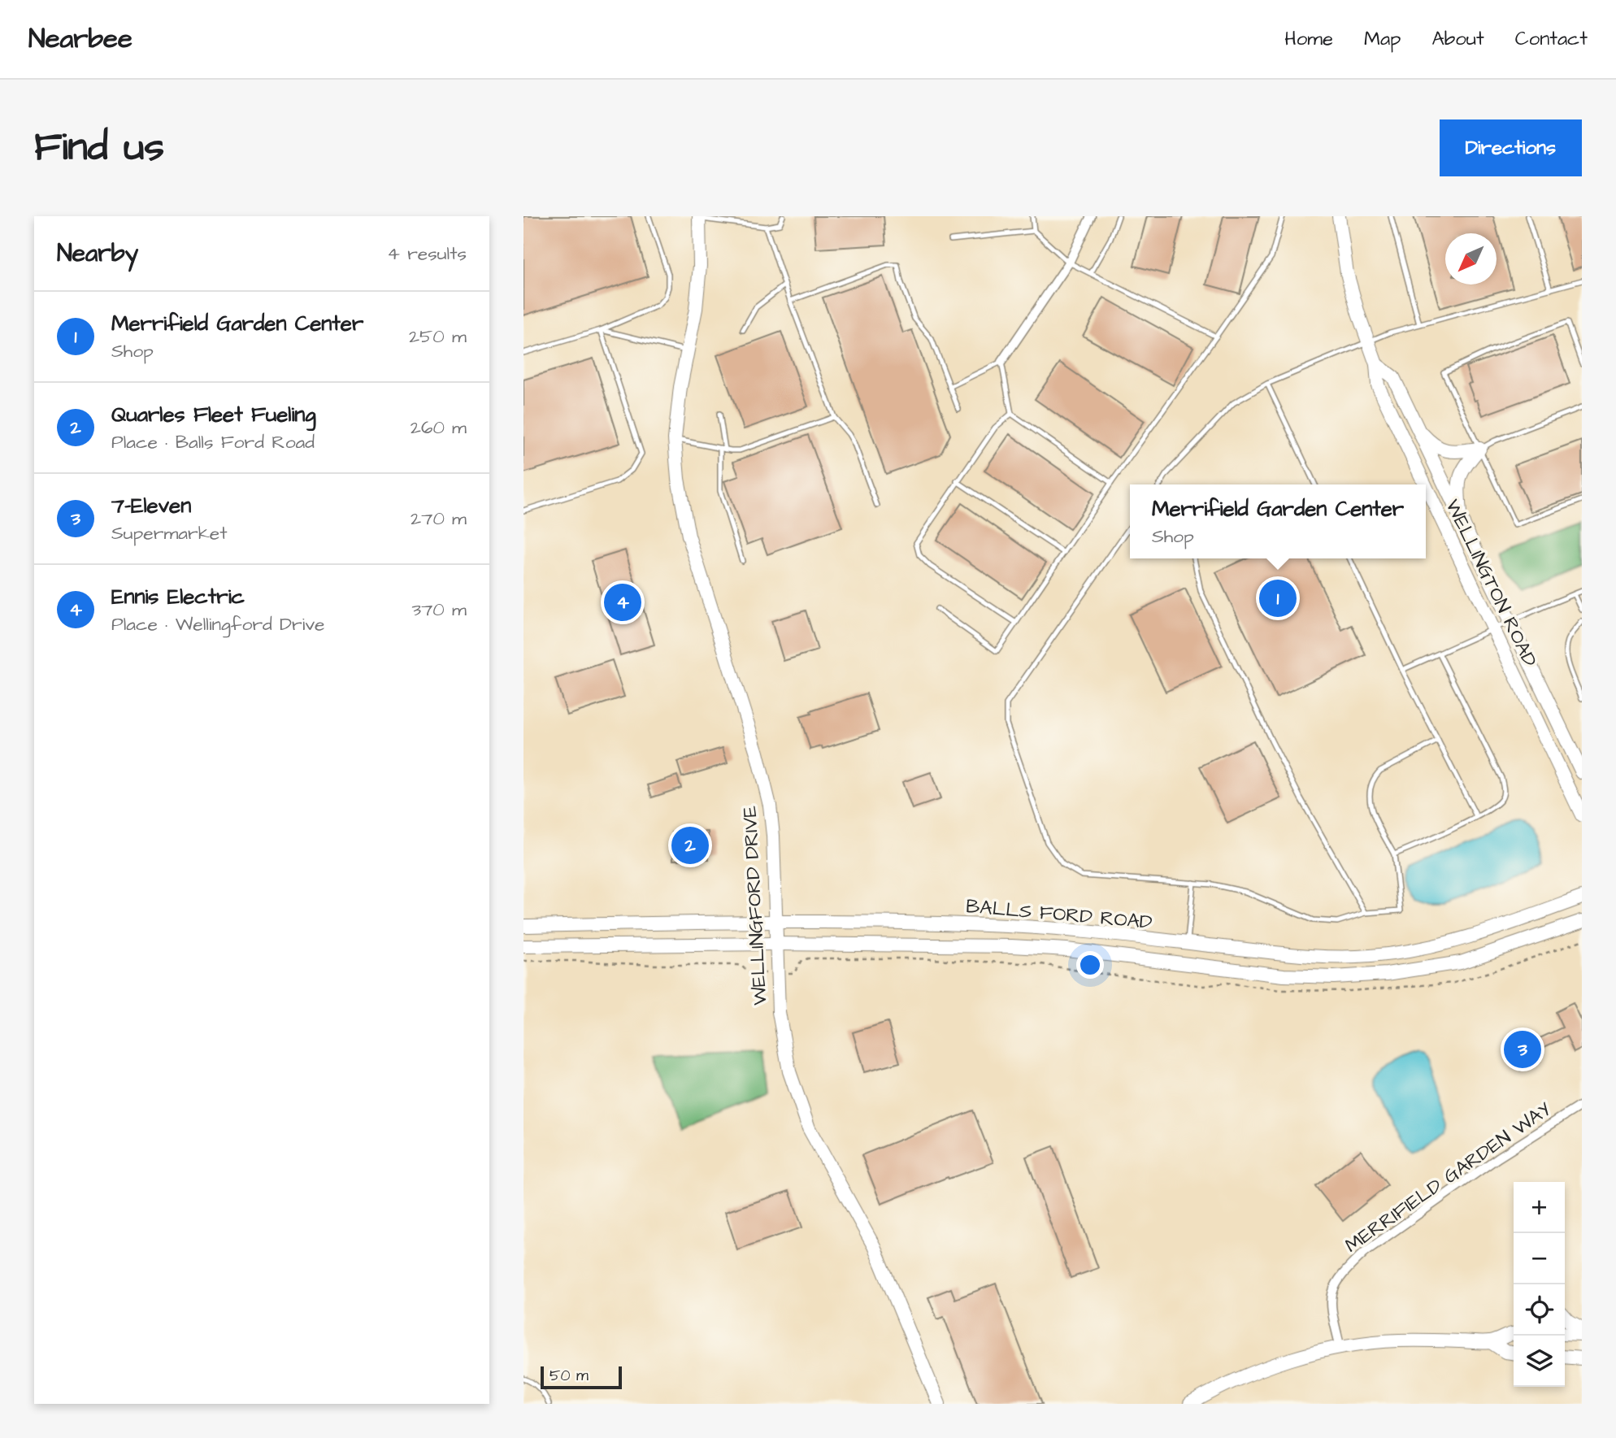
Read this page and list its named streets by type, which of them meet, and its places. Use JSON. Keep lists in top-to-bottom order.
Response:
{
  "streets": {
    "main road": ["WELLINGTON ROAD", "WELLINGFORD DRIVE", "BALLS FORD ROAD"],
    "street": ["MERRIFIELD GARDEN WAY"]
  },
  "crossings": [
    ["WELLINGFORD DRIVE", "BALLS FORD ROAD"]
  ],
  "scale_bar": "50 m",
  "north": "bottom left",
  "page": {
    "header": "Nearbee",
    "nav": [
      "Home",
      "Map",
      "About",
      "Contact"
    ],
    "buttons": "Directions",
    "title": "Find us",
    "heading": ["Nearby", "4 results"],
    "list": [
      {
        "mark": "1",
        "name": "Merrifield Garden Center",
        "note": "Shop",
        "value": "250 m"
      },
      {
        "mark": "2",
        "name": "Quarles Fleet Fueling",
        "note": "Place · Balls Ford Road",
        "value": "260 m"
      },
      {
        "mark": "3",
        "name": "7-Eleven",
        "note": "Supermarket",
        "value": "270 m"
      },
      {
        "mark": "4",
        "name": "Ennis Electric",
        "note": "Place · Wellingford Drive",
        "value": "370 m"
      }
    ],
    "popup": ["Merrifield Garden Center", "Shop"],
    "pins": [
      "1",
      "4",
      "2",
      "3"
    ],
    "map_buttons": ["+", "−"],
    "scale": "50 m"
  }
}
